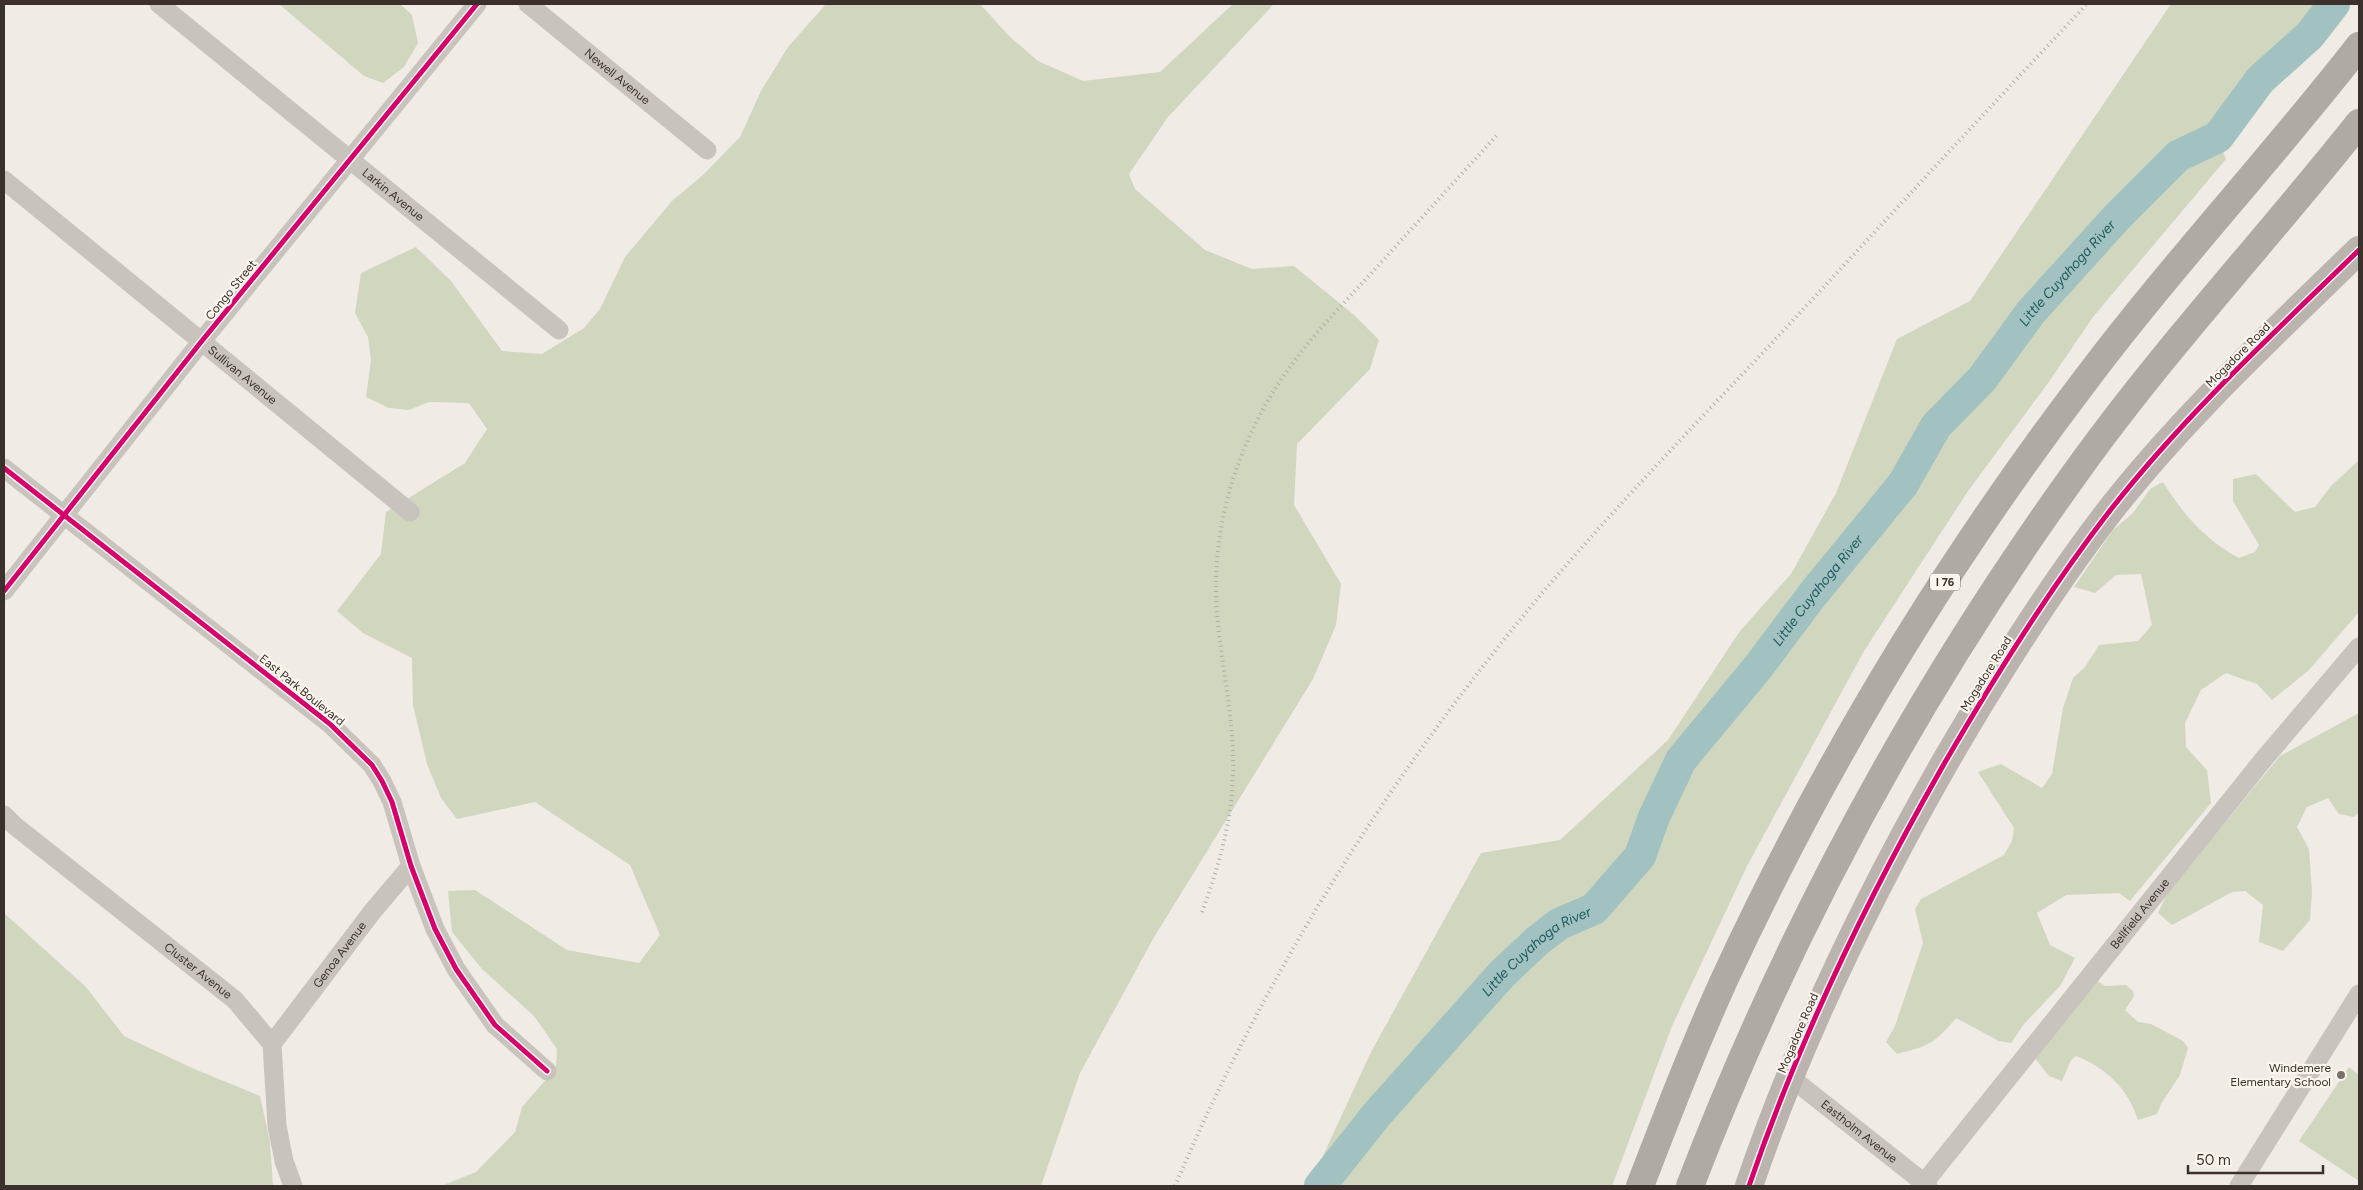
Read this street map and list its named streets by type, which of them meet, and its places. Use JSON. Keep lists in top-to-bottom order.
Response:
{
  "streets": {
    "highway": ["I 76"],
    "street": [
      "Newell Avenue",
      "Larkin Avenue",
      "Congo Street",
      "Mogadore Road",
      "Sullivan Avenue",
      "East Park Boulevard",
      "Bellfield Avenue",
      "Genoa Avenue",
      "Cluster Avenue",
      "Eastholm Avenue"
    ]
  },
  "crossings": [
    ["Larkin Avenue", "Congo Street"],
    ["Congo Street", "Sullivan Avenue"],
    ["Congo Street", "East Park Boulevard"],
    ["Mogadore Road", "Eastholm Avenue"],
    ["East Park Boulevard", "Genoa Avenue"],
    ["Bellfield Avenue", "Eastholm Avenue"],
    ["Genoa Avenue", "Cluster Avenue"]
  ],
  "water": ["Little Cuyahoga River"],
  "places": ["Windemere Elementary School"],
  "scale_bar": "50 m"
}
